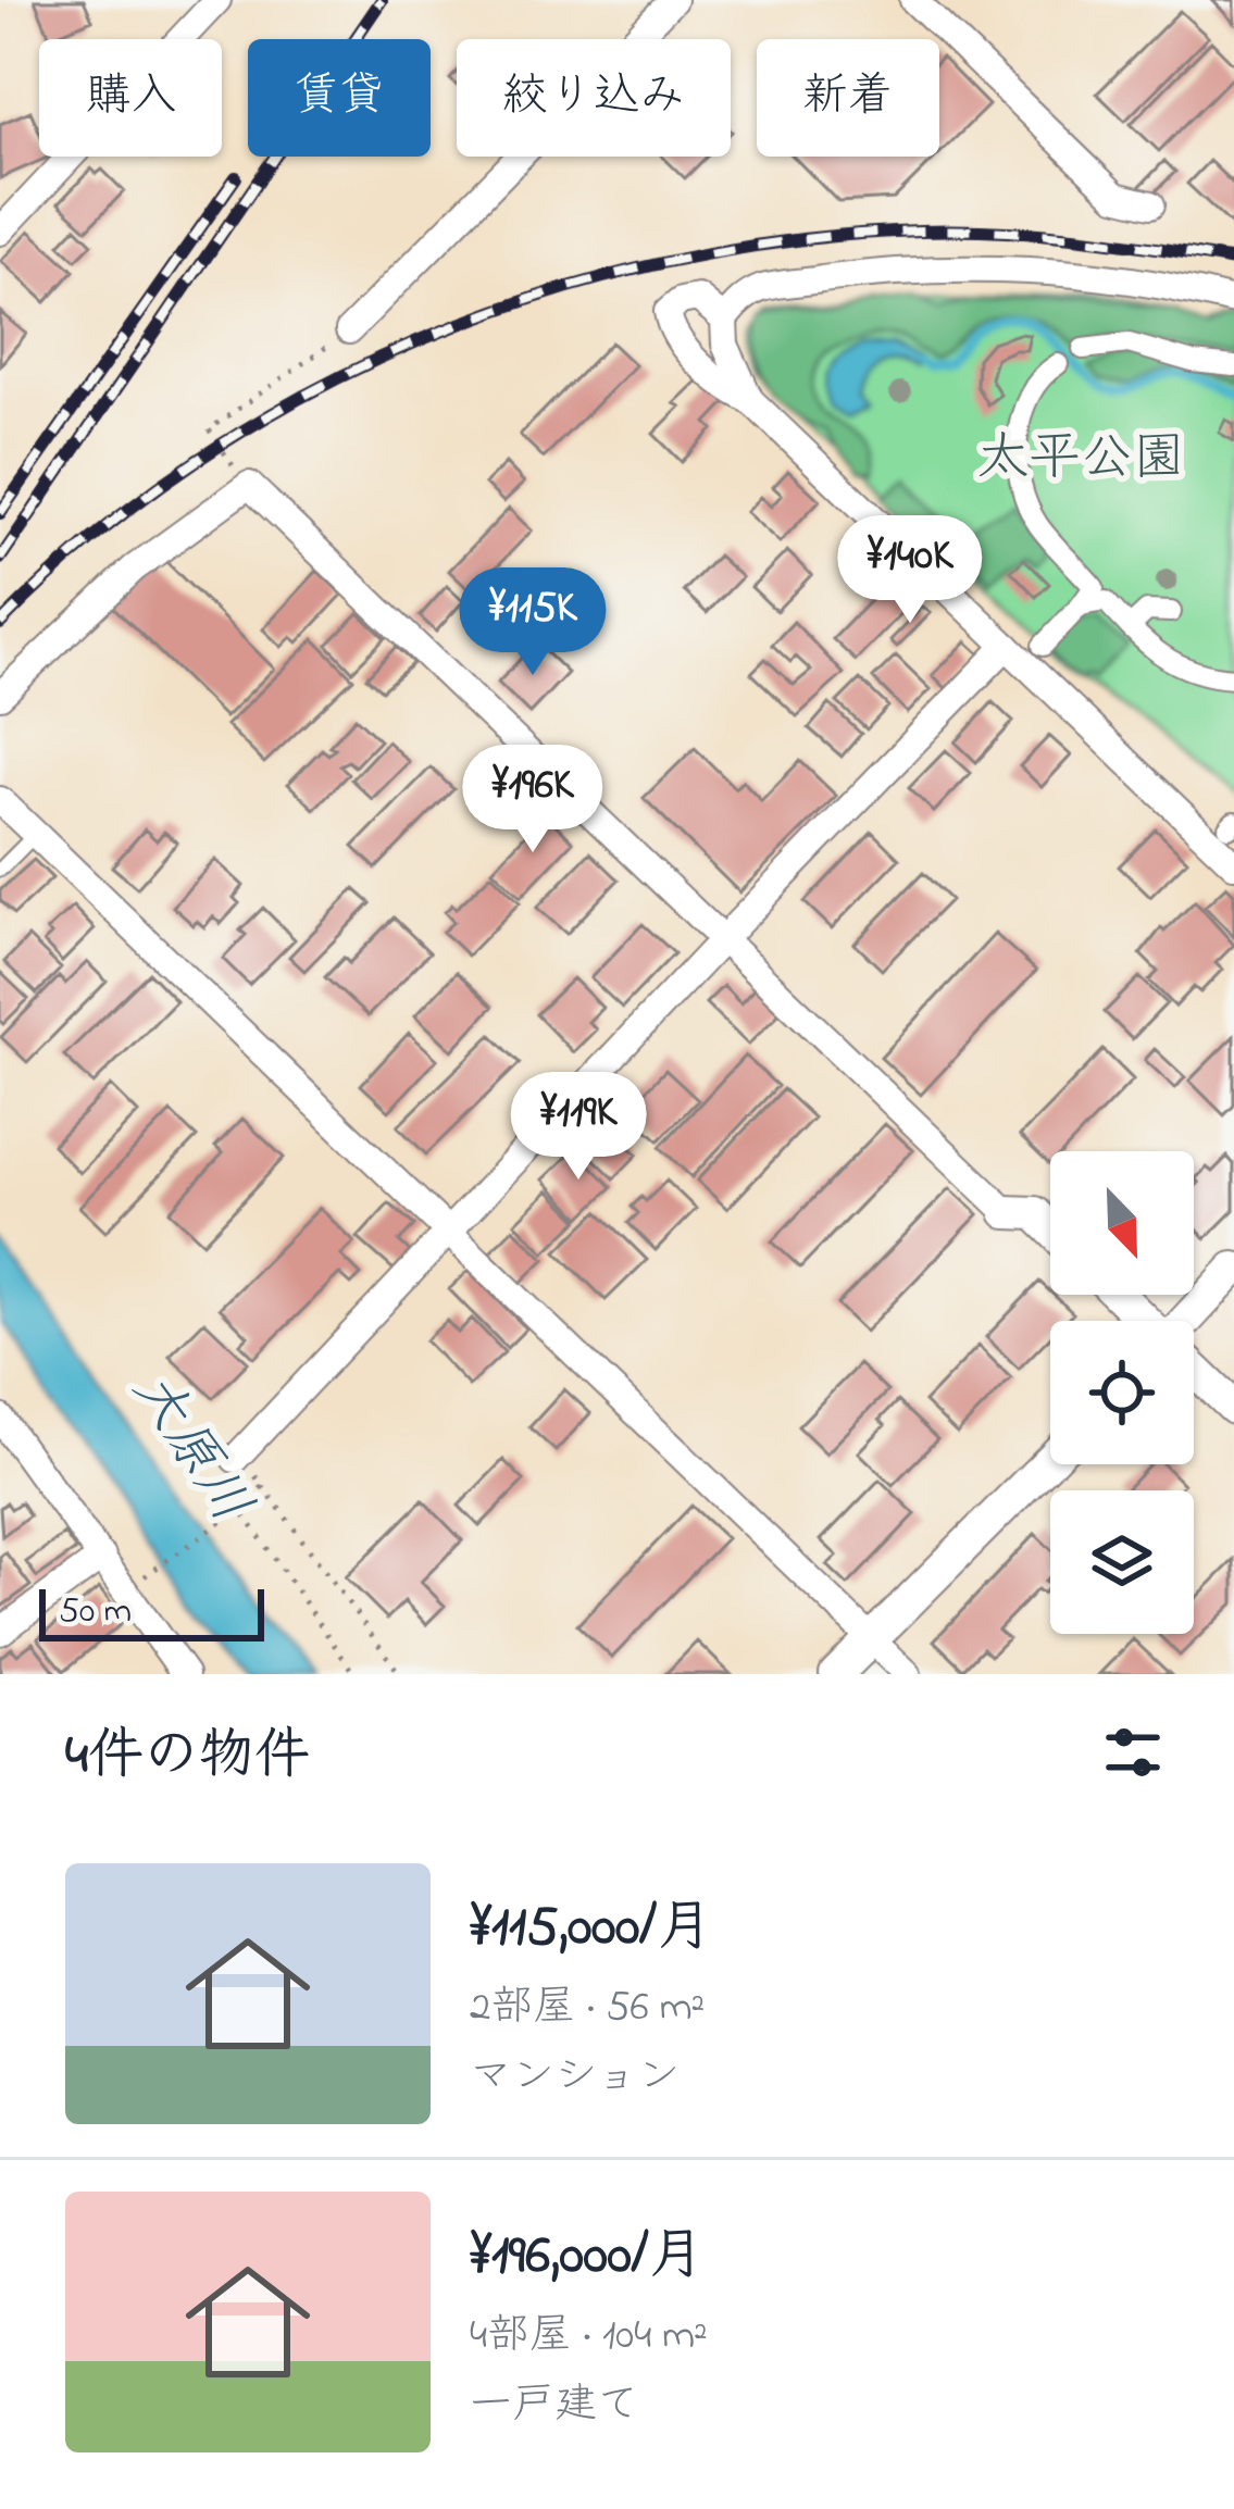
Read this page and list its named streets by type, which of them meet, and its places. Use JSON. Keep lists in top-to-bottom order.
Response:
{
  "water": ["大原川"],
  "parks": ["太平公園"],
  "scale_bar": "50 m",
  "north": "bottom right",
  "page": {
    "chip": [
      "購入",
      "賃貸",
      "絞り込み",
      "新着"
    ],
    "price": [
      "¥140K",
      "¥115K",
      "¥196K",
      "¥119K"
    ],
    "scale": "50 m",
    "heading": "4件の物件",
    "list": [
      {
        "name": "¥115,000/月",
        "note": "2部屋 · 56 m² · マンション"
      },
      {
        "name": "¥196,000/月",
        "note": "4部屋 · 104 m² · 一戸建て"
      }
    ]
  }
}
